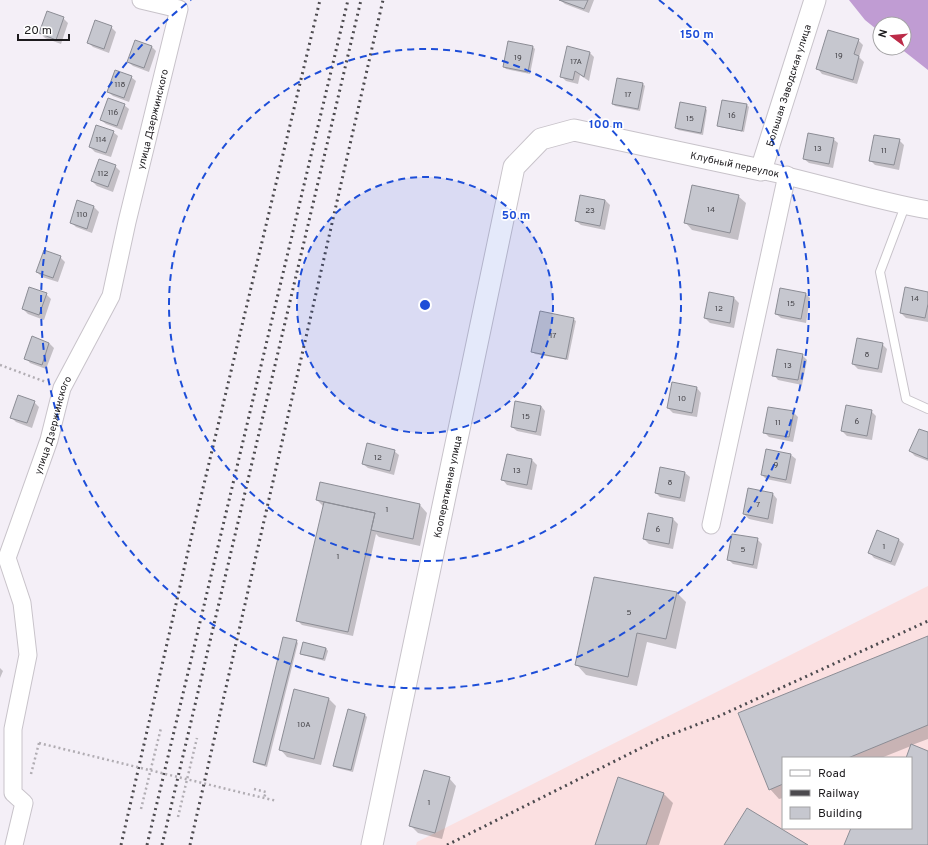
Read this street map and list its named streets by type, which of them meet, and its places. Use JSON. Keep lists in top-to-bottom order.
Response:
{
  "streets": {
    "street": [
      "Большая Заводская улица",
      "улица Дзержинского",
      "Клубный переулок",
      "Кооперативная улица"
    ]
  },
  "crossings": [
    ["Большая Заводская улица", "Клубный переулок"],
    ["Клубный переулок", "Кооперативная улица"]
  ],
  "house_numbers": [
    "19",
    "19",
    "17А",
    "118",
    "17",
    "116",
    "16",
    "15",
    "114",
    "13",
    "11",
    "112",
    "14",
    "23",
    "110",
    "14",
    "15",
    "12",
    "17",
    "8",
    "13",
    "10",
    "15",
    "6",
    "11",
    "12",
    "9",
    "13",
    "8",
    "7",
    "1",
    "6",
    "1",
    "5",
    "1",
    "5",
    "10А",
    "1"
  ],
  "legend": ["Road", "Railway", "Building"],
  "scale_bar": "20 m",
  "north": "left",
  "rings": ["150 m", "100 m", "50 m"]
}
